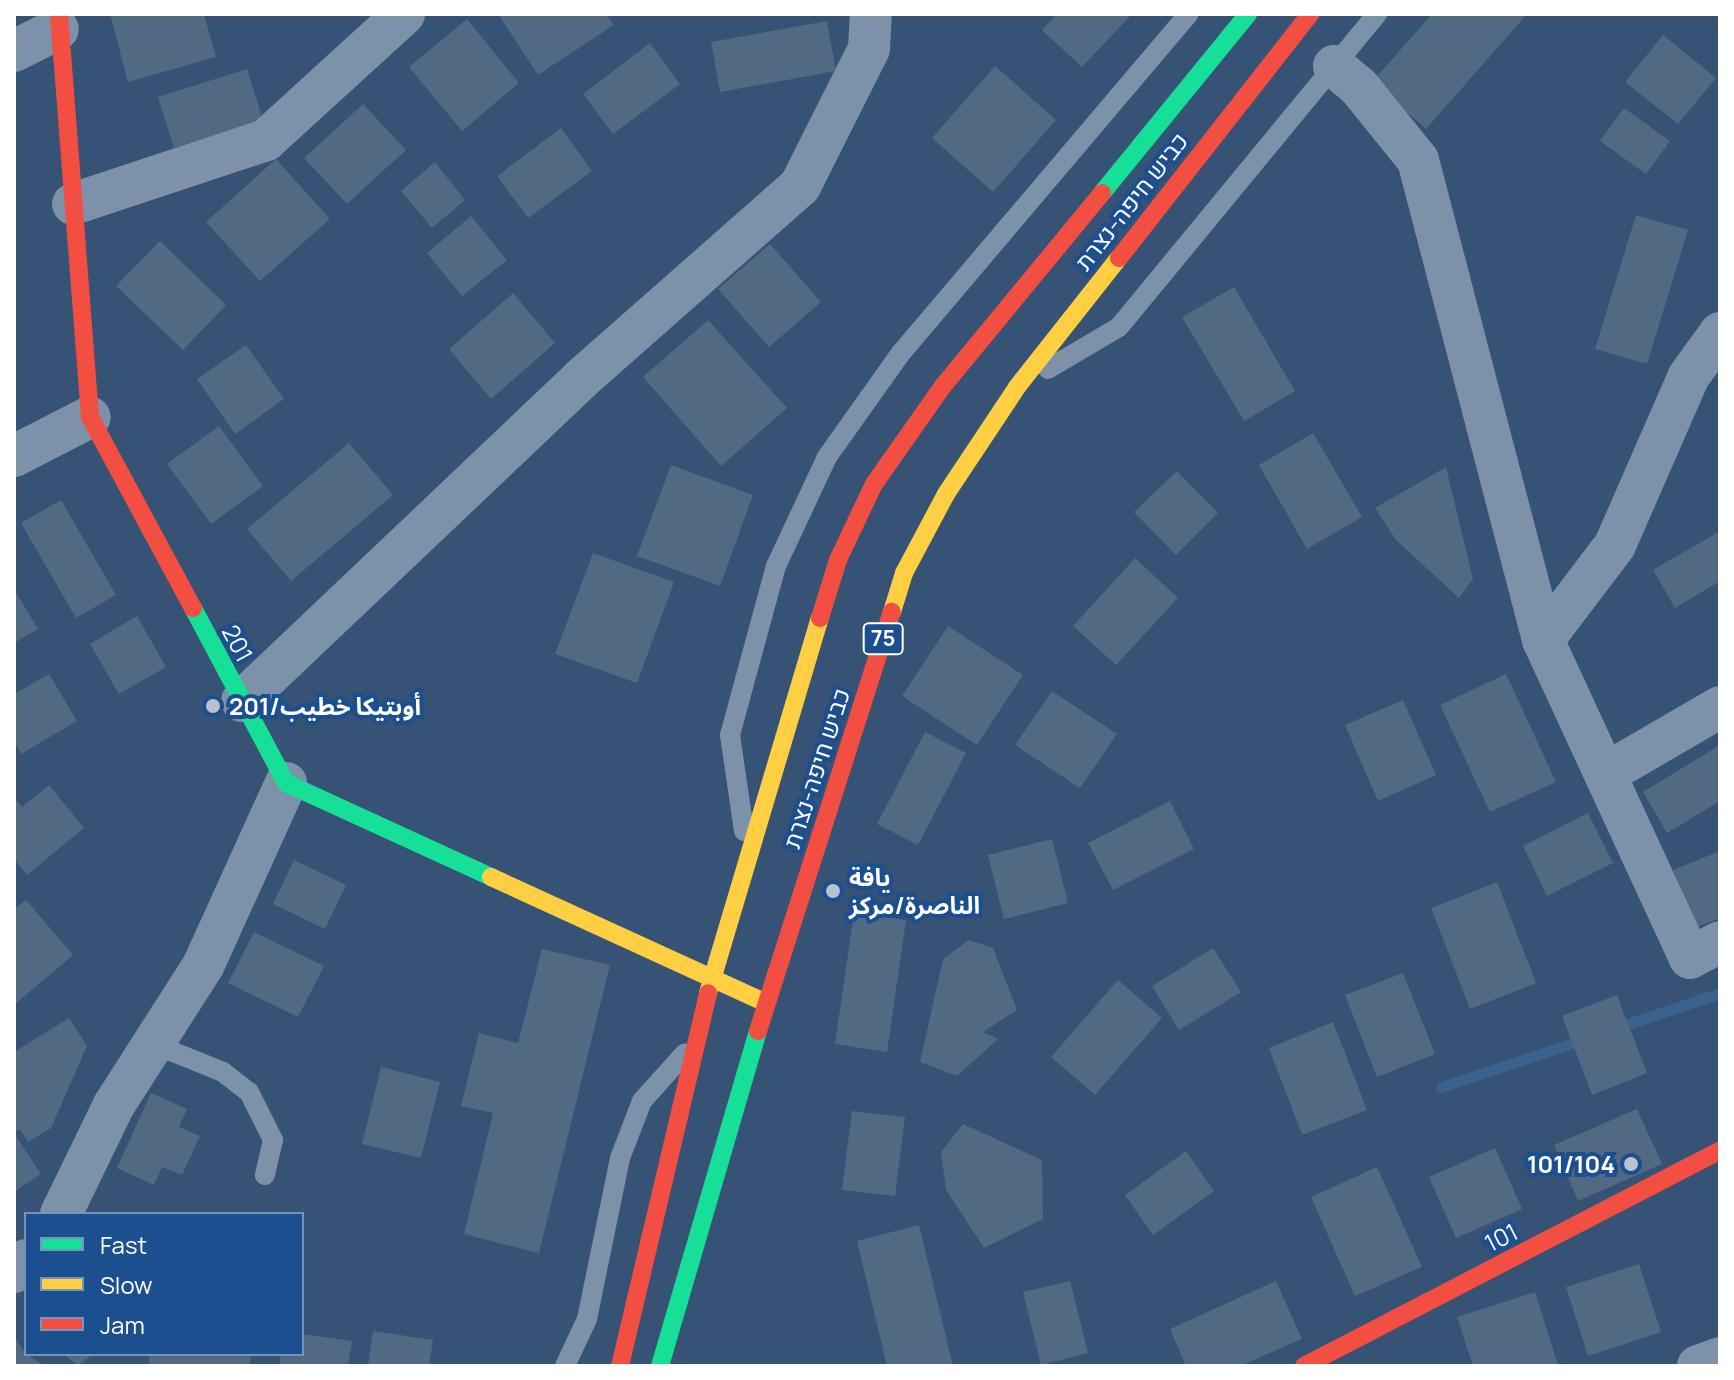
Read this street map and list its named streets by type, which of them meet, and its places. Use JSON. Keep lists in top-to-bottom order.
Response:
{
  "streets": {
    "main road": [
      "כביש חיפה-נצרת",
      "75",
      "201",
      "101"
    ]
  },
  "places": ["أوبتيكا خطيب/201", "يافة الناصرة/مركز", "101/104"],
  "legend": ["Fast", "Slow", "Jam"]
}
